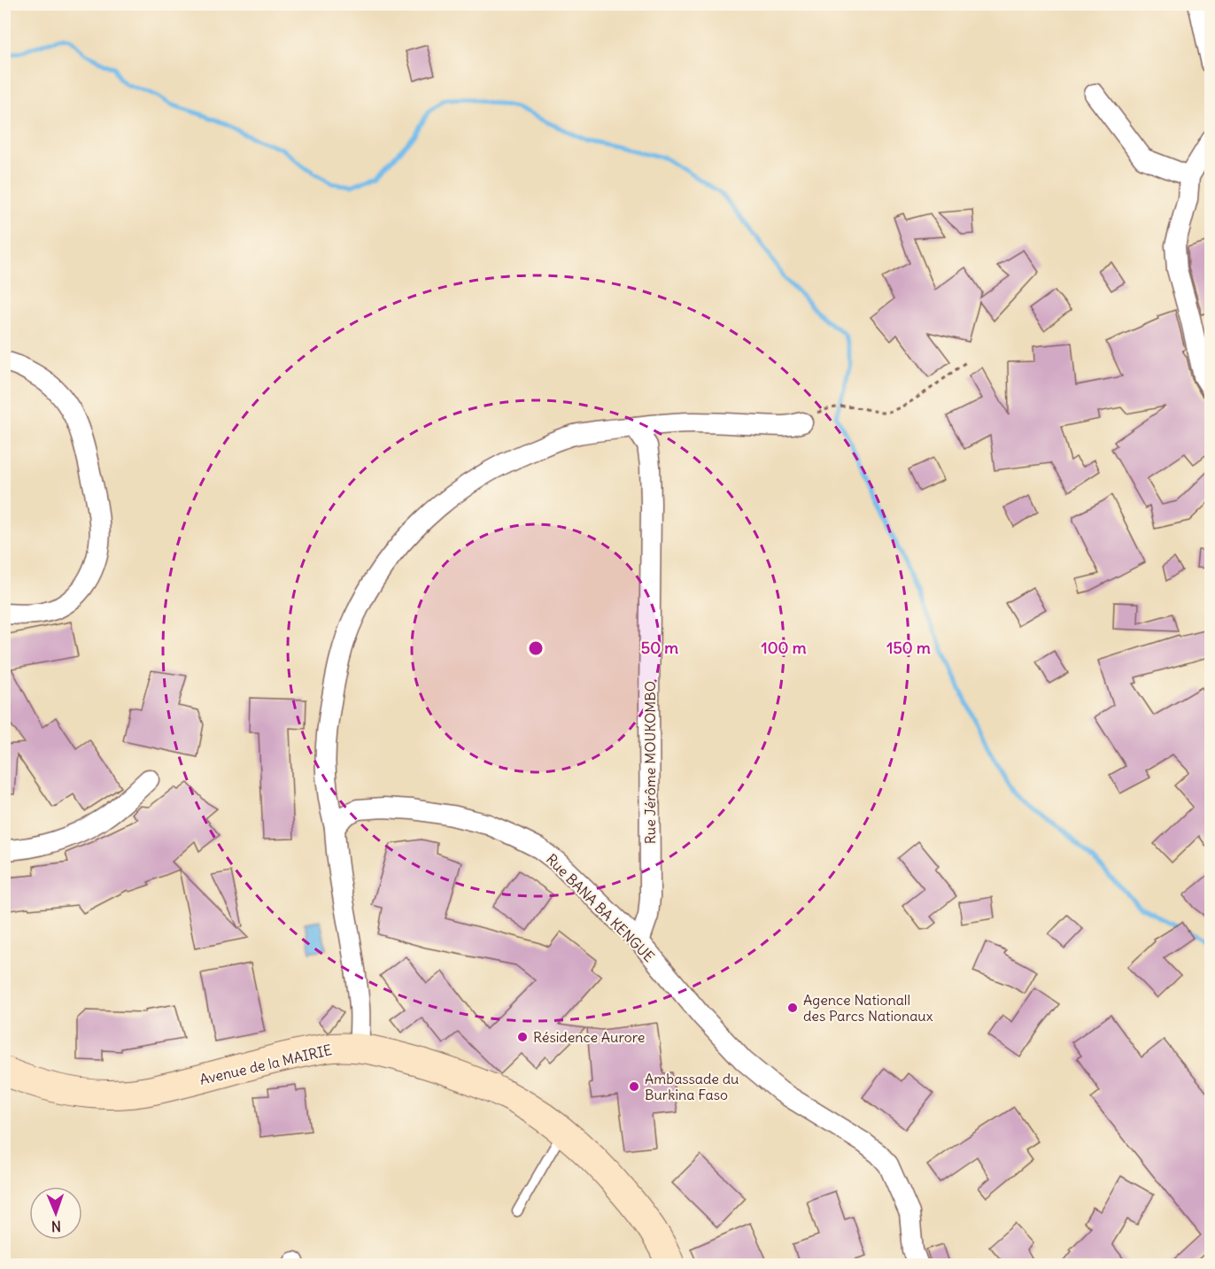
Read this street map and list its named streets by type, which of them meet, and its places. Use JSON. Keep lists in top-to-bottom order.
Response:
{
  "streets": {
    "main road": ["Avenue de la MAIRIE"],
    "street": ["Rue Jérôme MOUKOMBO", "Rue BANA BA KENGUE"]
  },
  "crossings": [
    ["Rue Jérôme MOUKOMBO", "Rue BANA BA KENGUE"]
  ],
  "places": ["Agence Nationall des Parcs Nationaux", "Résidence Aurore", "Ambassade du Burkina Faso"],
  "north": "bottom",
  "rings": ["50 m", "100 m", "150 m"]
}
